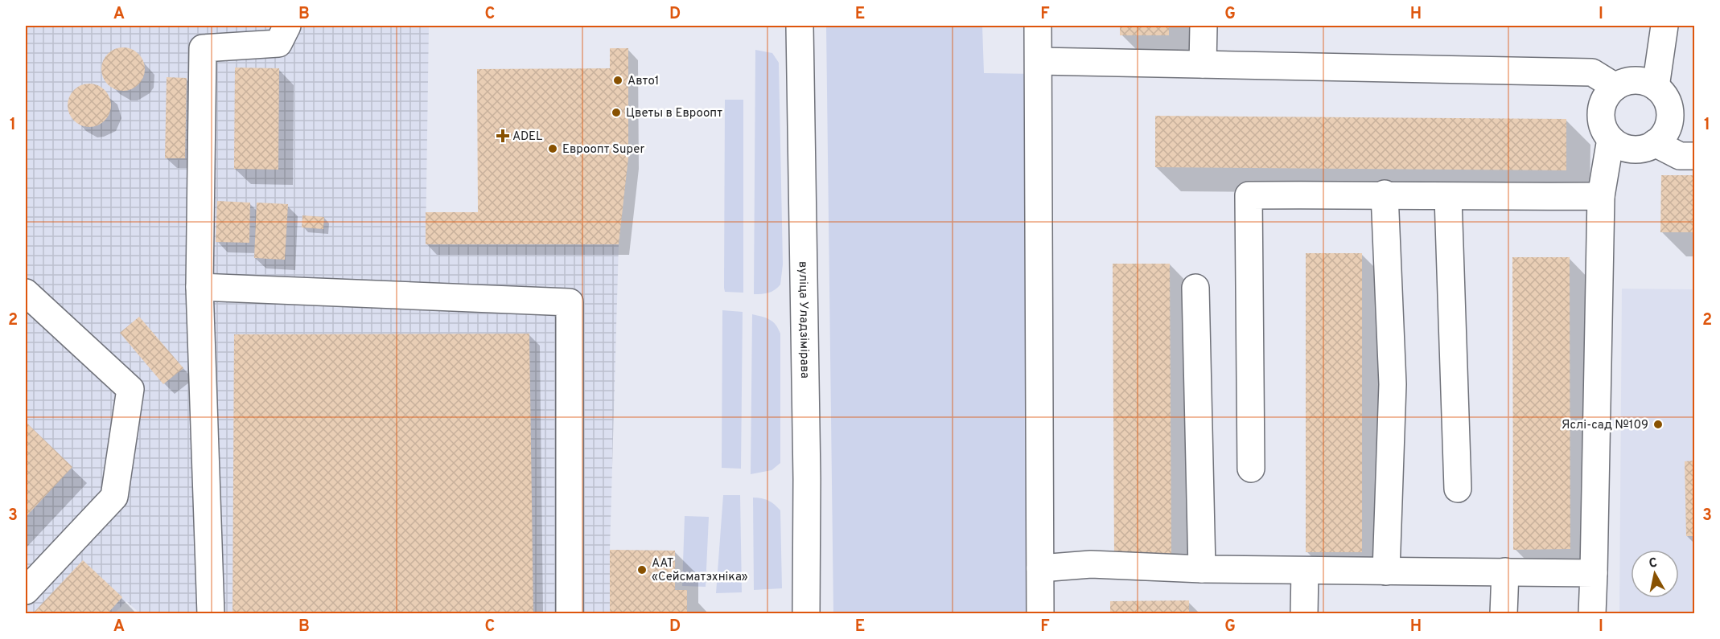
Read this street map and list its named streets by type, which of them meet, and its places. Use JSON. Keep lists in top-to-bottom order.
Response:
{
  "streets": {
    "main road": ["вуліца Уладзімірава"]
  },
  "places": {
    "other": [
      "Авто1",
      "Цветы в Евроопт",
      "Евроопт Super",
      "Яслі-сад №109",
      "ААТ «Сейсматэхніка»"
    ],
    "health": ["ADEL"]
  },
  "north": "top",
  "grid": {
    "columns": [
      "A",
      "B",
      "C",
      "D",
      "E",
      "F",
      "G",
      "H",
      "I"
    ],
    "rows": ["1", "2", "3"]
  }
}
